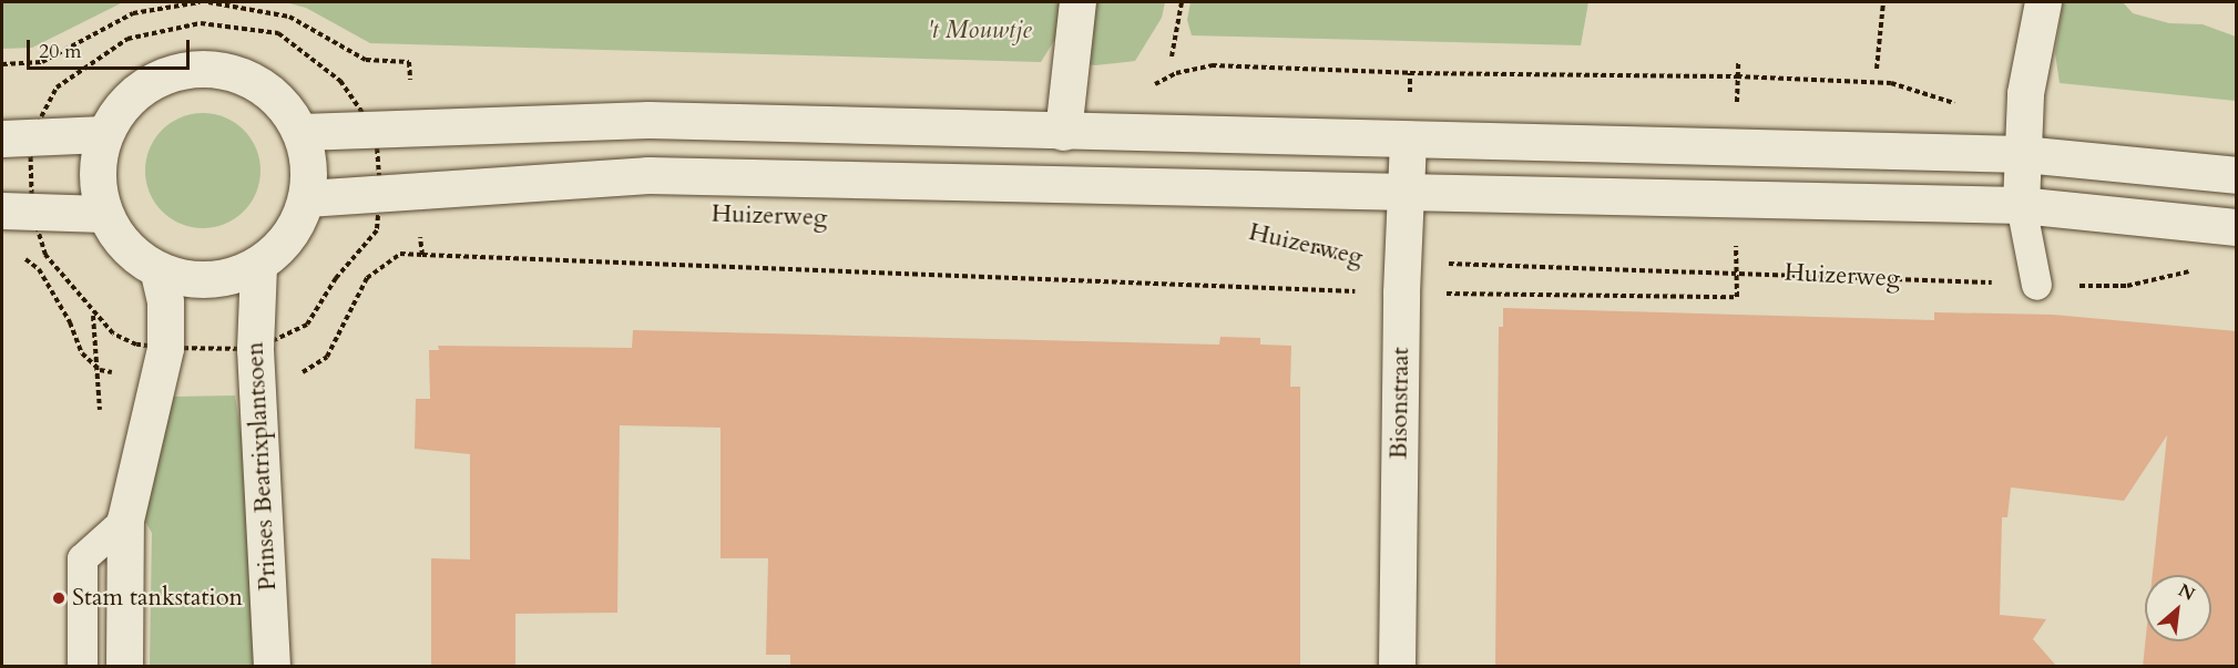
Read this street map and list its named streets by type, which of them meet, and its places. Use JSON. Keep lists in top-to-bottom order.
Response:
{
  "streets": {
    "main road": ["Huizerweg", "Bisonstraat", "Prinses Beatrixplantsoen"]
  },
  "crossings": [
    ["Huizerweg", "Bisonstraat"],
    ["Huizerweg", "Prinses Beatrixplantsoen"]
  ],
  "parks": ["'t Mouwtje"],
  "places": ["Stam tankstation"],
  "scale_bar": "20 m",
  "north": "top right"
}
